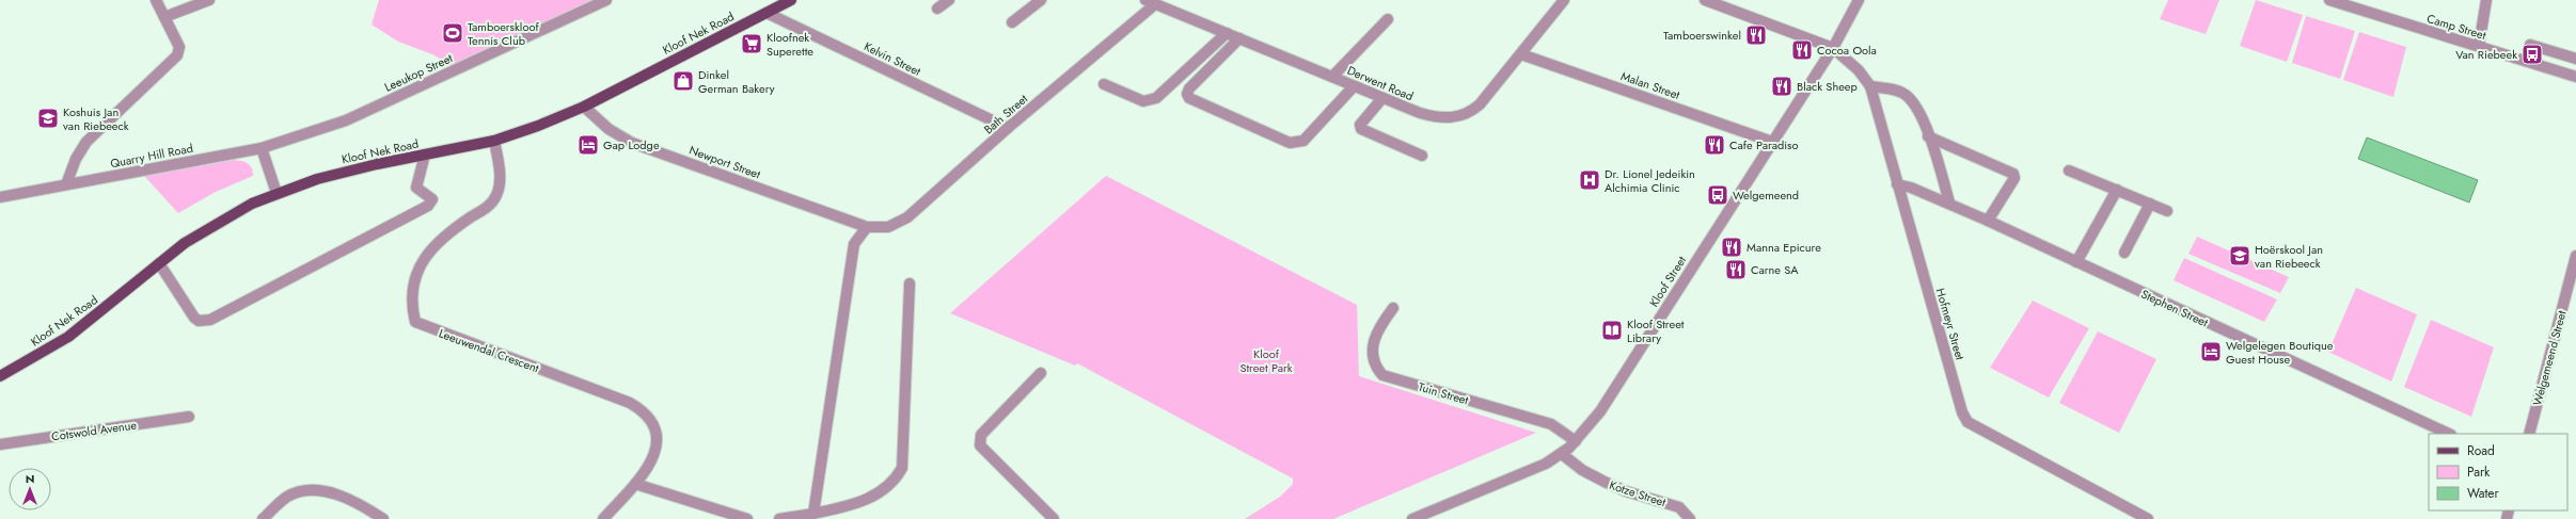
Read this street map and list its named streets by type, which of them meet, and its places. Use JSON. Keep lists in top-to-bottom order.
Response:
{
  "streets": {
    "main road": ["Kloof Nek Road"],
    "street": [
      "Camp Street",
      "Kelvin Street",
      "Leeukop Street",
      "Derwent Road",
      "Malan Street",
      "Bath Street",
      "Quarry Hill Road",
      "Newport Street",
      "Kloof Street",
      "Stephen Street",
      "Hofmeyr Street",
      "Leeuwendal Crescent",
      "Welgemeend Street",
      "Tuin Street",
      "Cotswold Avenue",
      "Kotze Street"
    ]
  },
  "crossings": [
    ["Kloof Nek Road", "Kelvin Street"],
    ["Kloof Nek Road", "Newport Street"],
    ["Kloof Nek Road", "Leeuwendal Crescent"],
    ["Kelvin Street", "Bath Street"],
    ["Leeukop Street", "Quarry Hill Road"],
    ["Derwent Road", "Malan Street"],
    ["Derwent Road", "Bath Street"],
    ["Malan Street", "Kloof Street"],
    ["Bath Street", "Newport Street"],
    ["Kloof Street", "Hofmeyr Street"],
    ["Kloof Street", "Tuin Street"],
    ["Kloof Street", "Kotze Street"],
    ["Stephen Street", "Hofmeyr Street"]
  ],
  "parks": ["Kloof Street Park"],
  "places": {
    "sports": ["Tamboerskloof Tennis Club"],
    "restaurant": [
      "Tamboerswinkel",
      "Cocoa Oola",
      "Black Sheep",
      "Cafe Paradiso",
      "Manna Epicure",
      "Carne SA"
    ],
    "supermarket": ["Kloofnek Superette"],
    "bus stop": ["Van Riebeek", "Welgemeend"],
    "shop": ["Dinkel German Bakery"],
    "school or university": ["Koshuis Jan van Riebeeck", "Hoërskool Jan van Riebeeck"],
    "hotel": ["Gap Lodge", "Welgelegen Boutique Guest House"],
    "hospital": ["Dr. Lionel Jedeikin Alchimia Clinic"],
    "library": ["Kloof Street Library"]
  },
  "legend": ["Road", "Park", "Water"],
  "north": "top"
}
